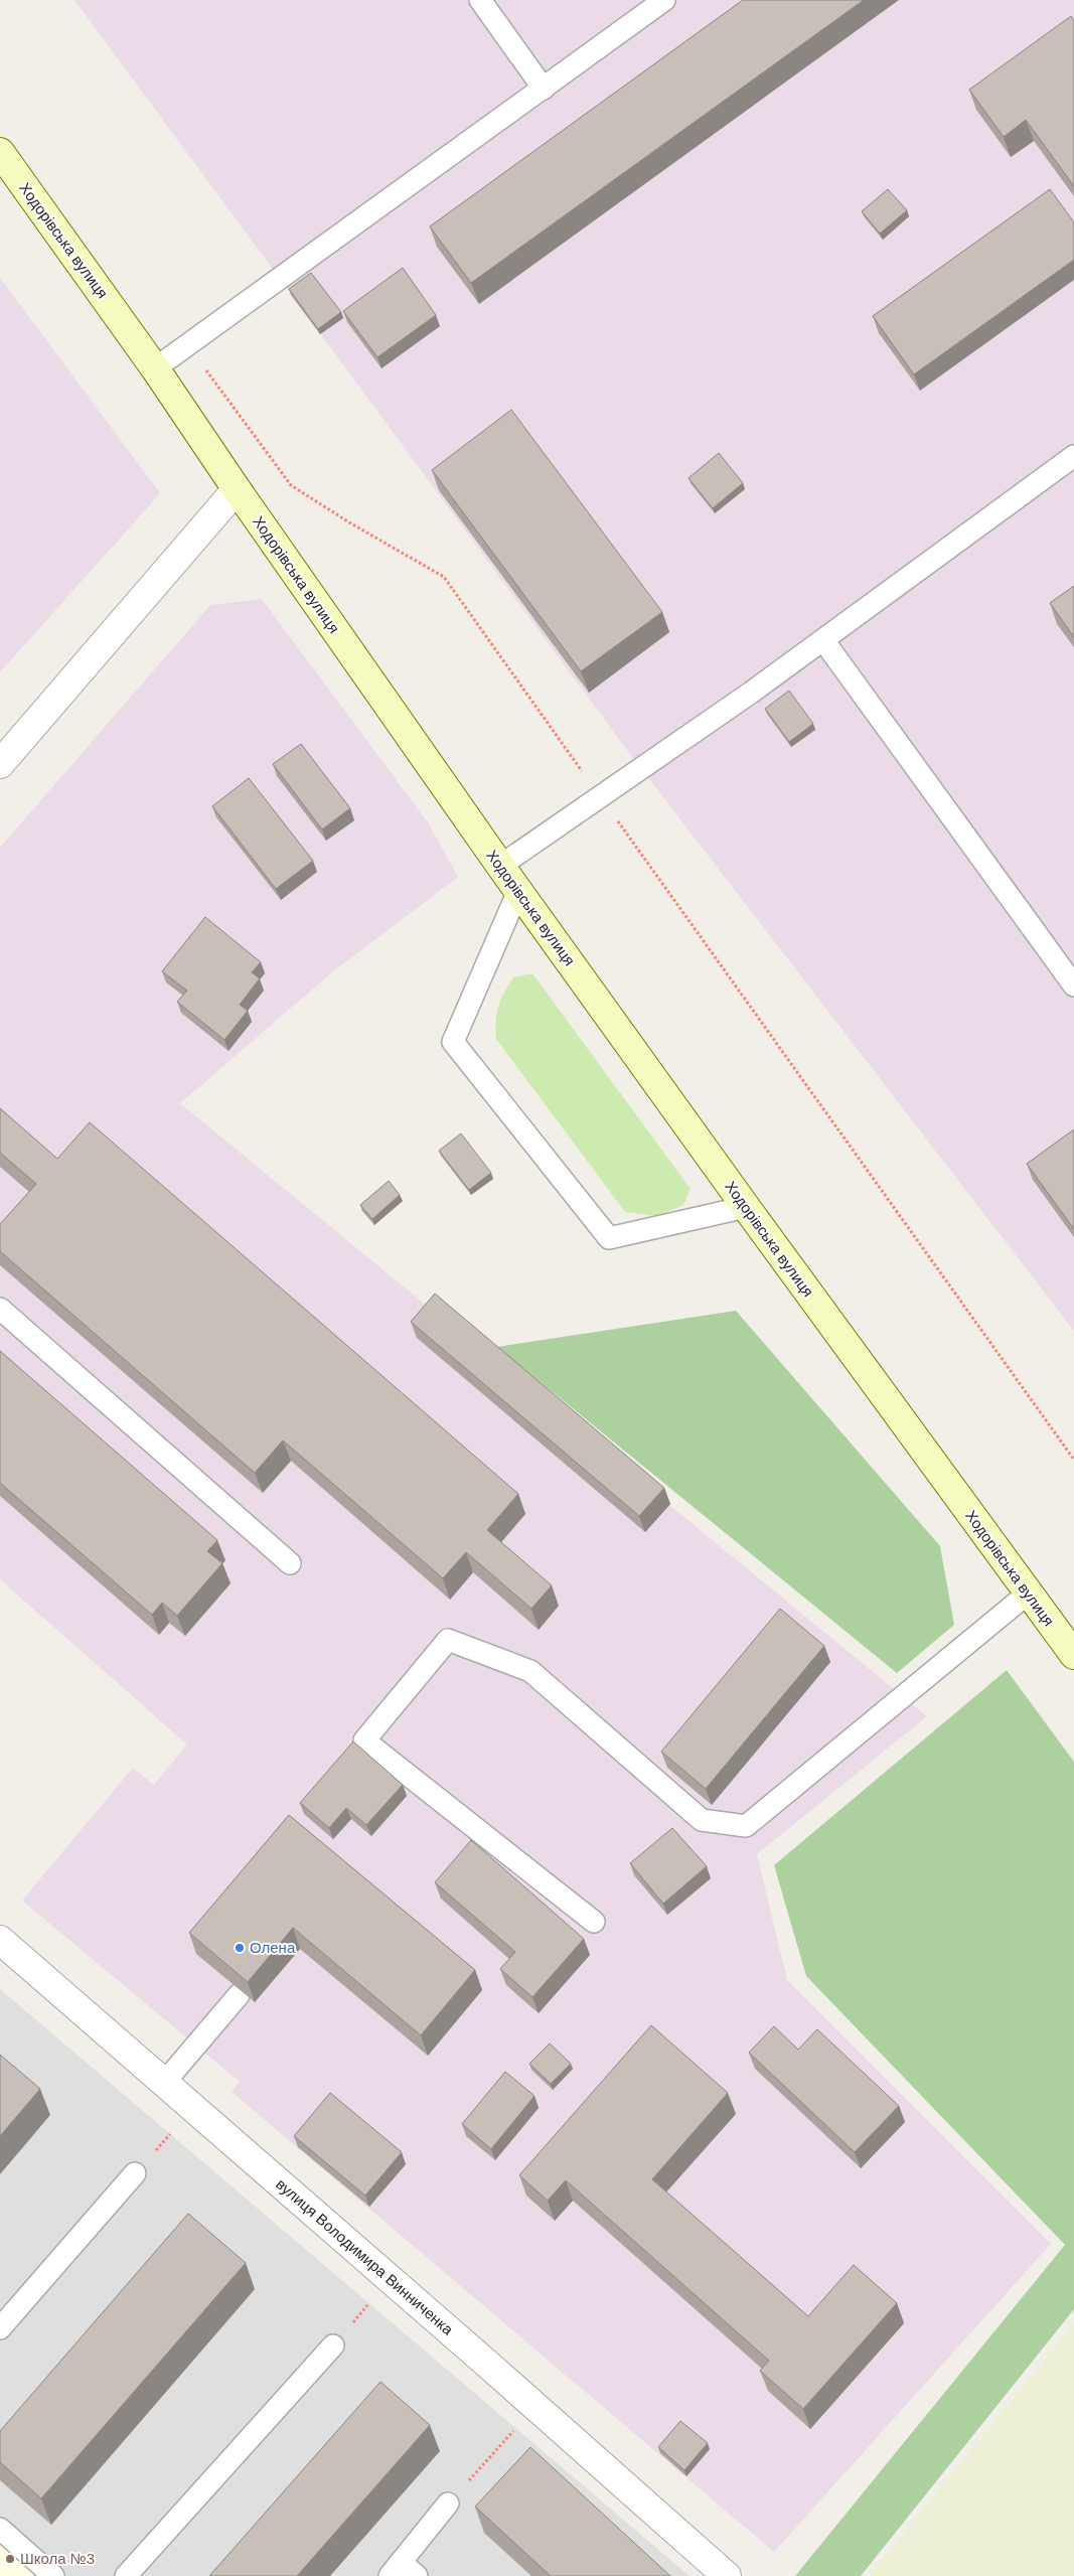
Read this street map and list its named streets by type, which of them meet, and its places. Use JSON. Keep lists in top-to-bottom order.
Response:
{
  "streets": {
    "main road": ["Ходорівська вулиця"],
    "street": ["вулиця Володимира Винниченка"]
  },
  "places": ["Олена", "Школа №3"]
}
